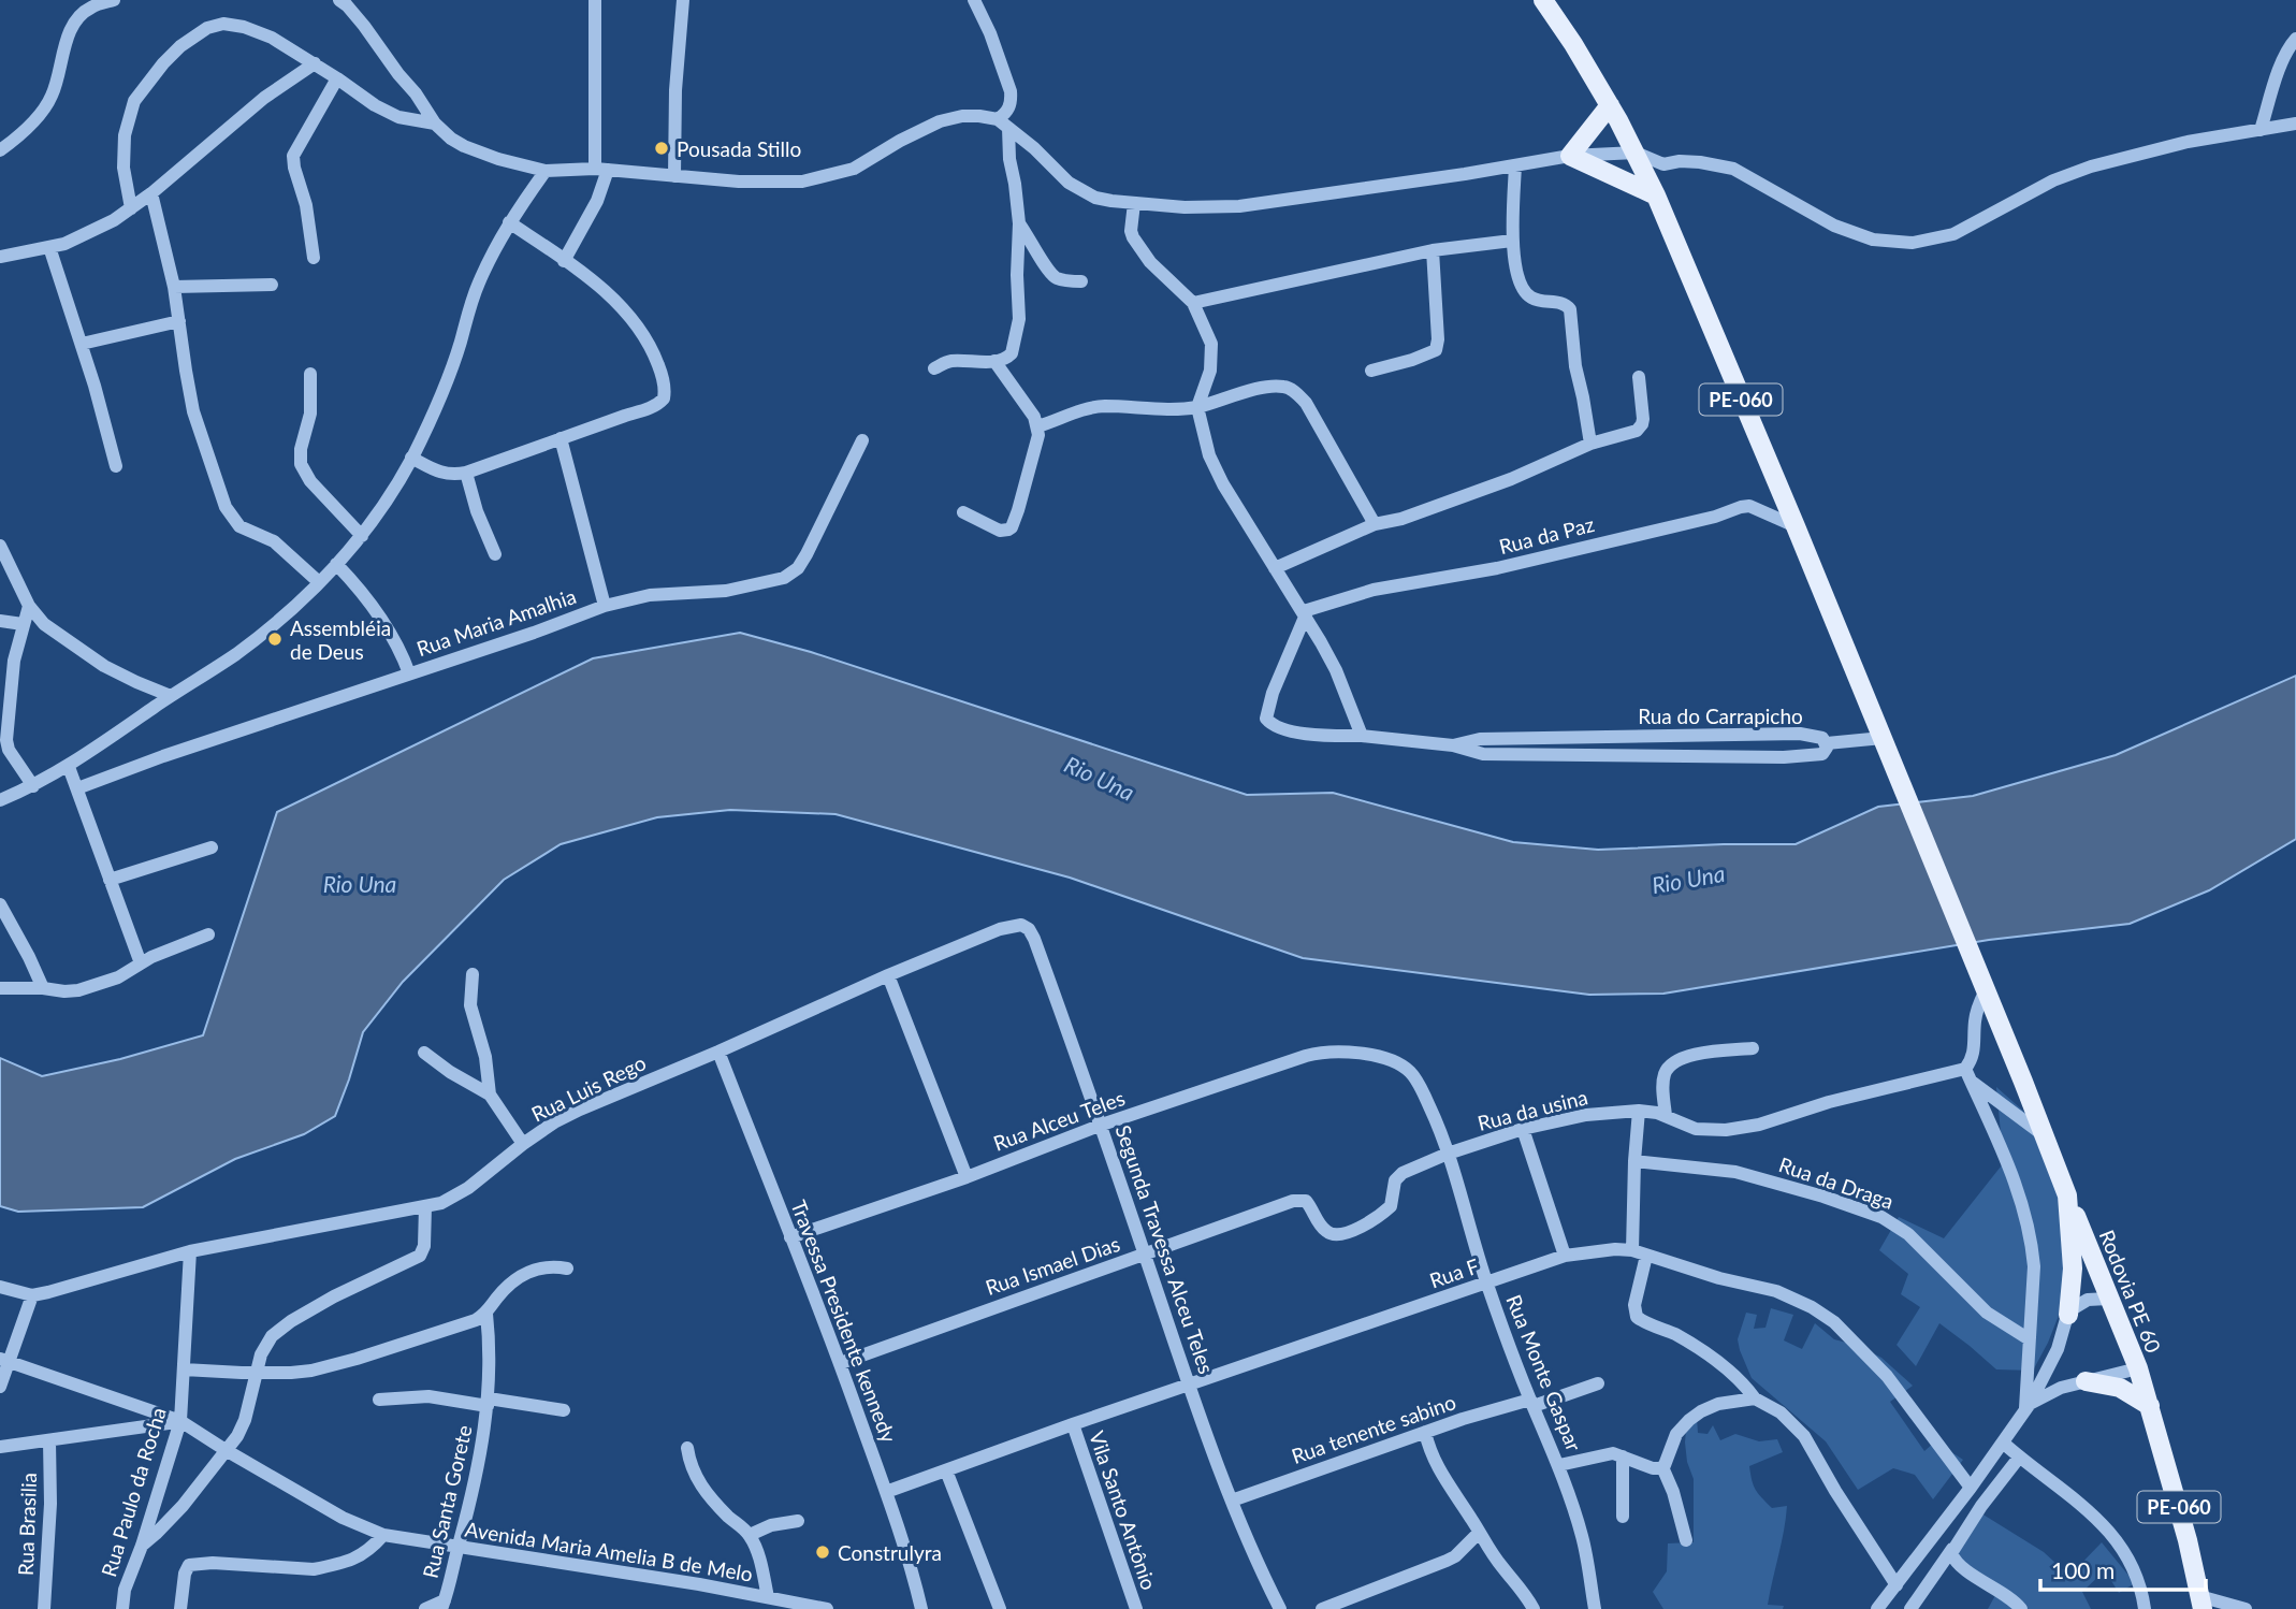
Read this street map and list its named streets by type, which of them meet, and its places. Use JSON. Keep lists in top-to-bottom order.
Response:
{
  "streets": {
    "main road": ["PE-060", "Rodovia PE 60"],
    "street": [
      "Rua da Paz",
      "Rua Maria Amalhia",
      "Rua do Carrapicho",
      "Rua Luis Rego",
      "Rua da usina",
      "Rua Alceu Teles",
      "Rua da Draga",
      "Segunda Travessa Alceu Teles",
      "Rua Ismael Dias",
      "Rua F",
      "Travessa Presidente kennedy",
      "Rua Monte Gaspar",
      "Rua tenente sabino",
      "Rua Paulo da Rocha",
      "Rua Santa Gorete",
      "Vila Santo Antônio",
      "Rua Brasilia",
      "Avenida Maria Amelia B de Melo"
    ]
  },
  "crossings": [
    ["PE-060", "Rua da Paz"],
    ["PE-060", "Rodovia PE 60"],
    ["Rua Luis Rego", "Segunda Travessa Alceu Teles"],
    ["Rua Luis Rego", "Travessa Presidente kennedy"],
    ["Rua Luis Rego", "Rua Paulo da Rocha"],
    ["Rua da usina", "Rua Alceu Teles"],
    ["Rua da usina", "Rua Ismael Dias"],
    ["Rua da usina", "Rua Monte Gaspar"],
    ["Rua Alceu Teles", "Segunda Travessa Alceu Teles"],
    ["Rua Alceu Teles", "Rua Ismael Dias"],
    ["Rua Alceu Teles", "Travessa Presidente kennedy"],
    ["Rua Alceu Teles", "Rua Monte Gaspar"],
    ["Segunda Travessa Alceu Teles", "Rua Ismael Dias"],
    ["Segunda Travessa Alceu Teles", "Rua F"],
    ["Segunda Travessa Alceu Teles", "Rua tenente sabino"],
    ["Rua Ismael Dias", "Travessa Presidente kennedy"],
    ["Rua Ismael Dias", "Rua Monte Gaspar"],
    ["Rua F", "Travessa Presidente kennedy"],
    ["Rua F", "Rua Monte Gaspar"],
    ["Rua F", "Vila Santo Antônio"],
    ["Rua Monte Gaspar", "Rua tenente sabino"],
    ["Rua Paulo da Rocha", "Avenida Maria Amelia B de Melo"],
    ["Rua Santa Gorete", "Avenida Maria Amelia B de Melo"]
  ],
  "water": ["Rio Una"],
  "places": ["Pousada Stillo", "Assembléia de Deus", "Construlyra"],
  "scale_bar": "100 m"
}
